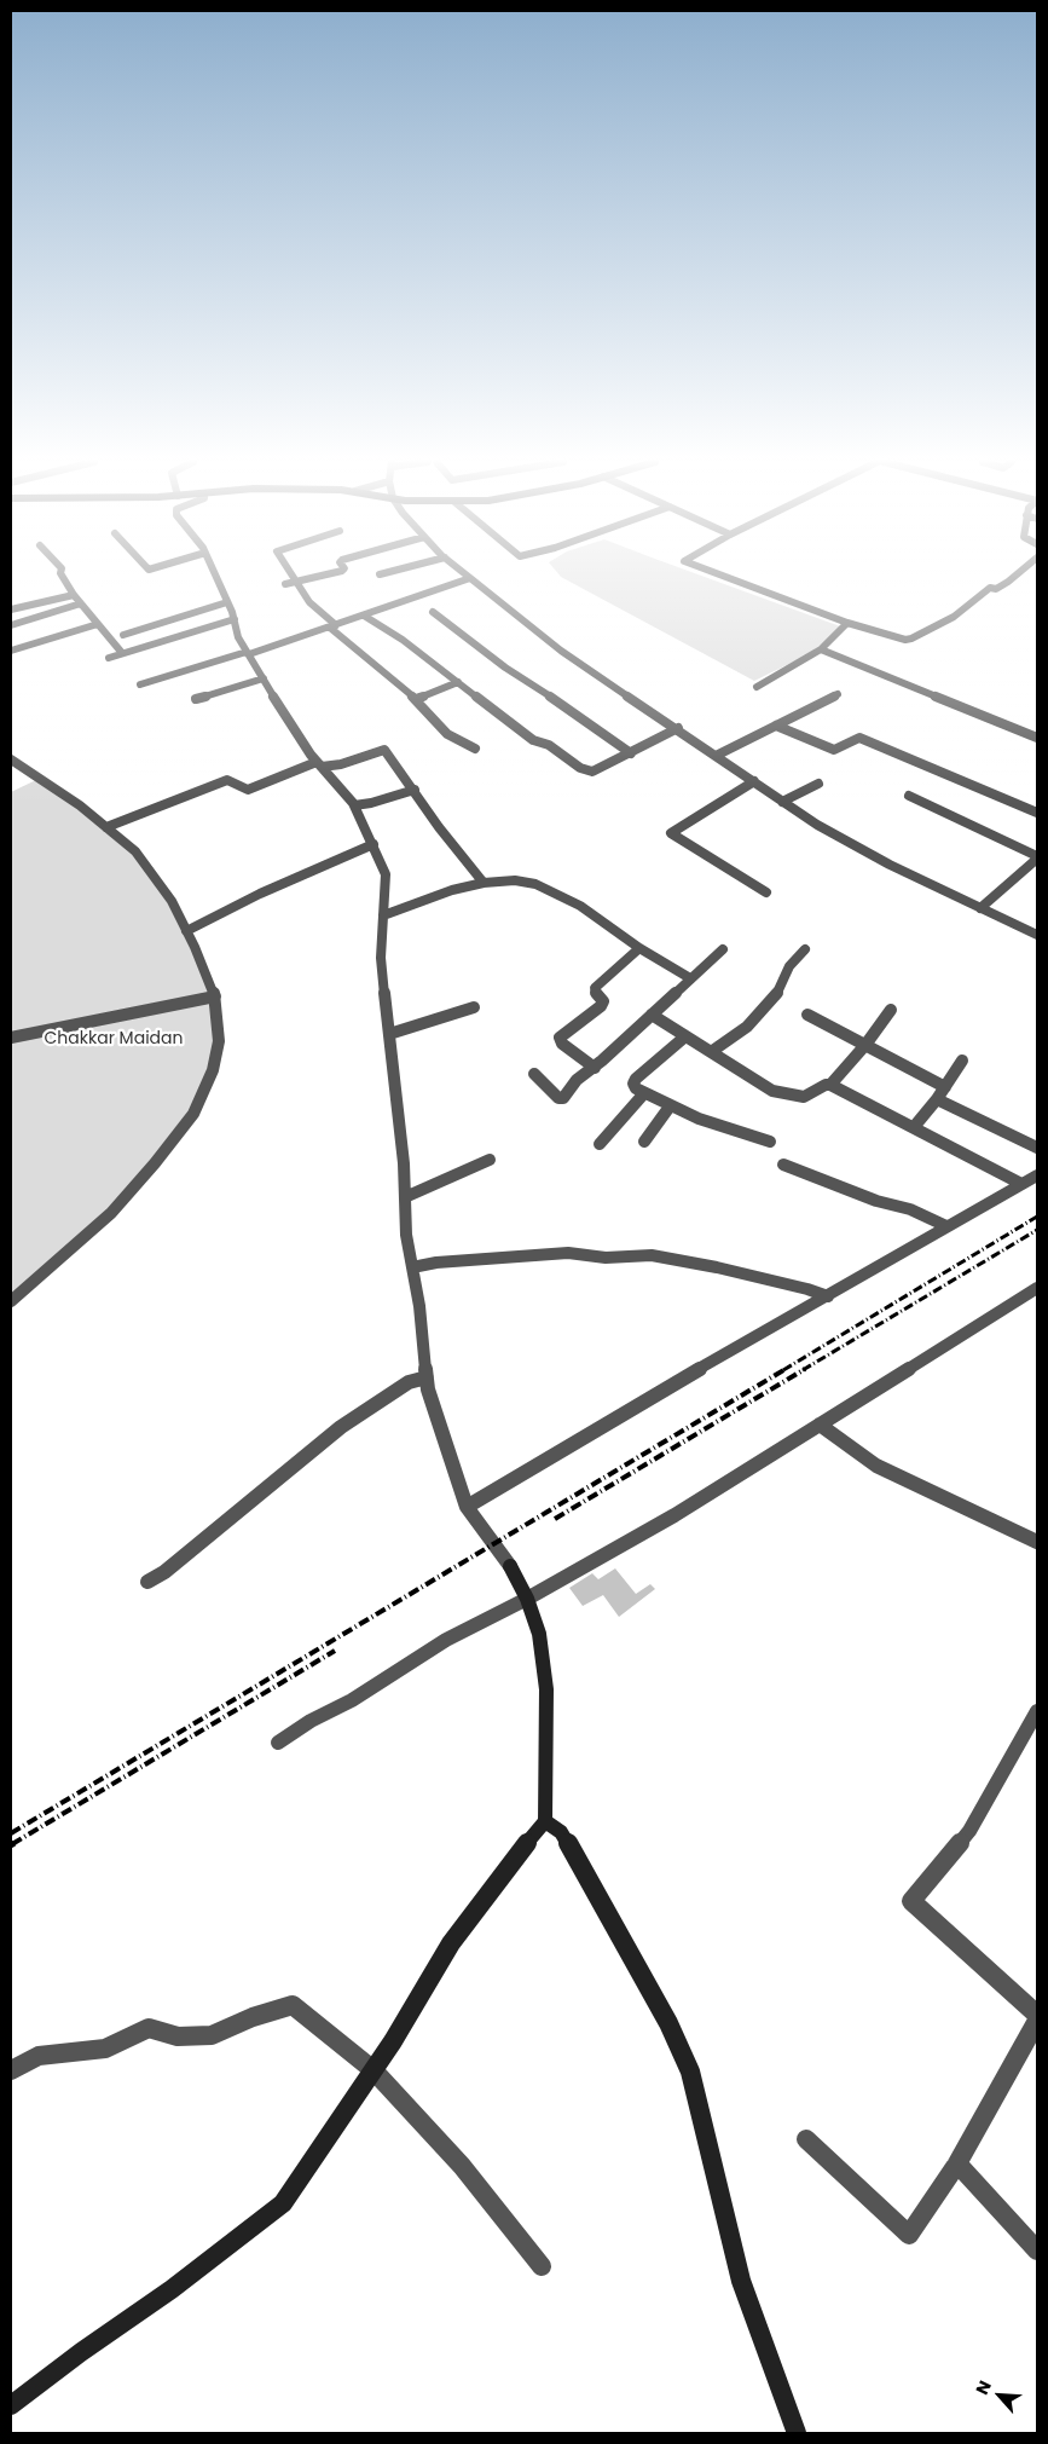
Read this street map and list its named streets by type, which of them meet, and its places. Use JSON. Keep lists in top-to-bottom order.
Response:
{
  "parks": ["Chakkar Maidan"],
  "north": "top left"
}
